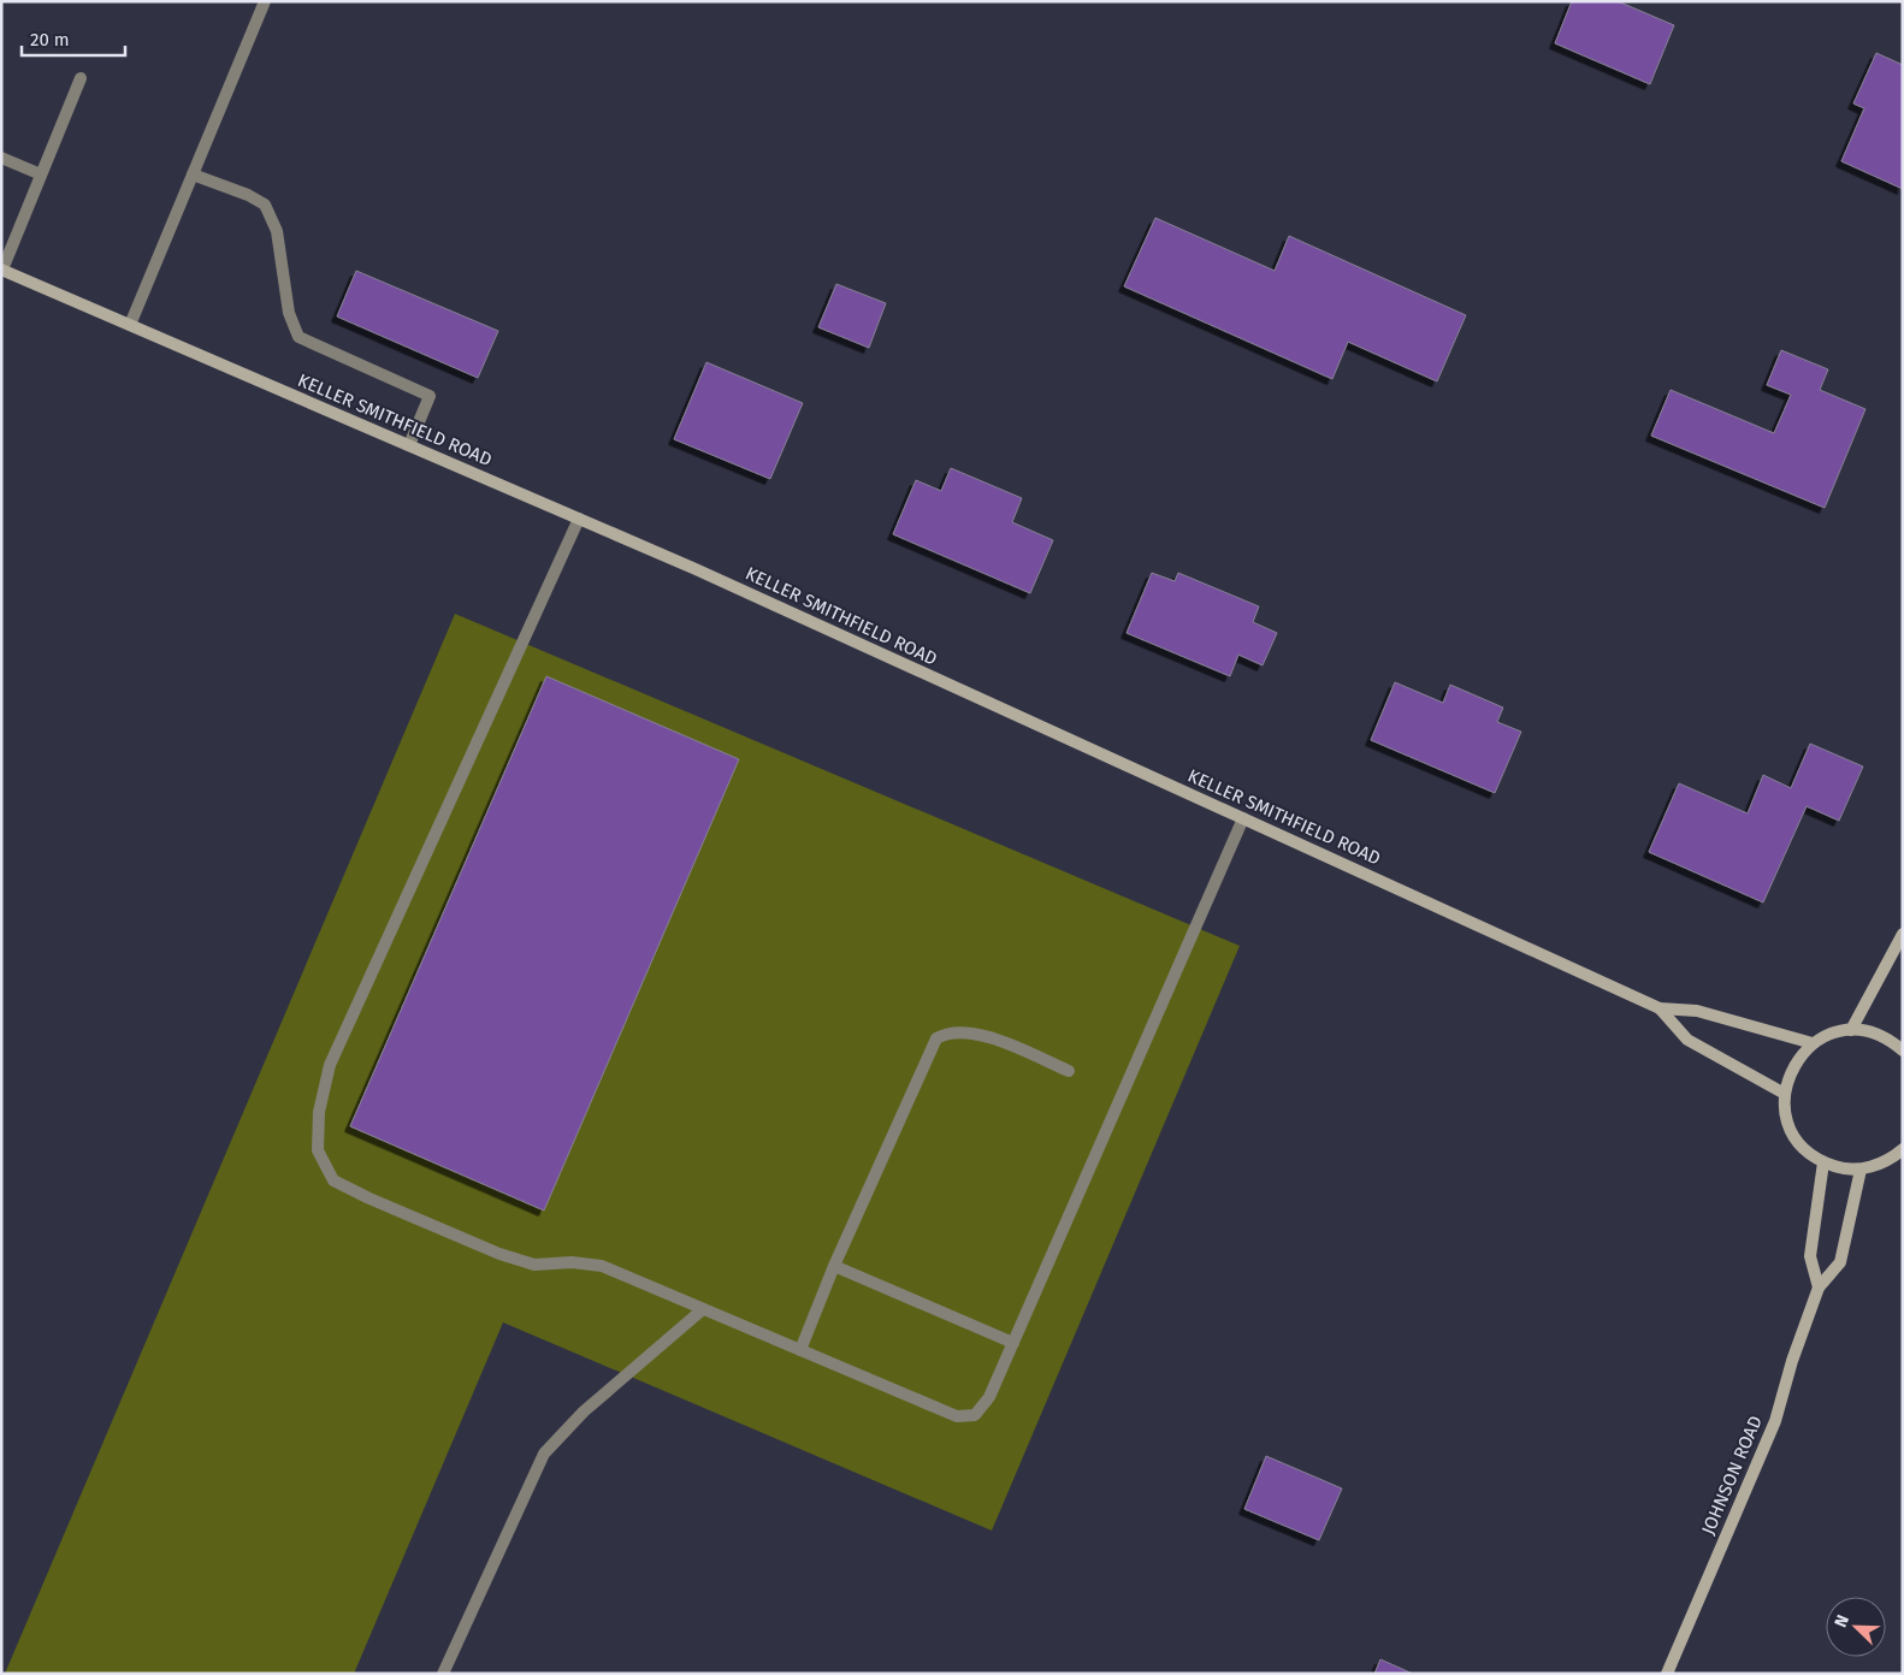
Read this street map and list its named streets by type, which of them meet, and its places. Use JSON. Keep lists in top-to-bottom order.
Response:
{
  "streets": {
    "main road": ["KELLER SMITHFIELD ROAD", "JOHNSON ROAD"]
  },
  "scale_bar": "20 m",
  "north": "top left"
}
